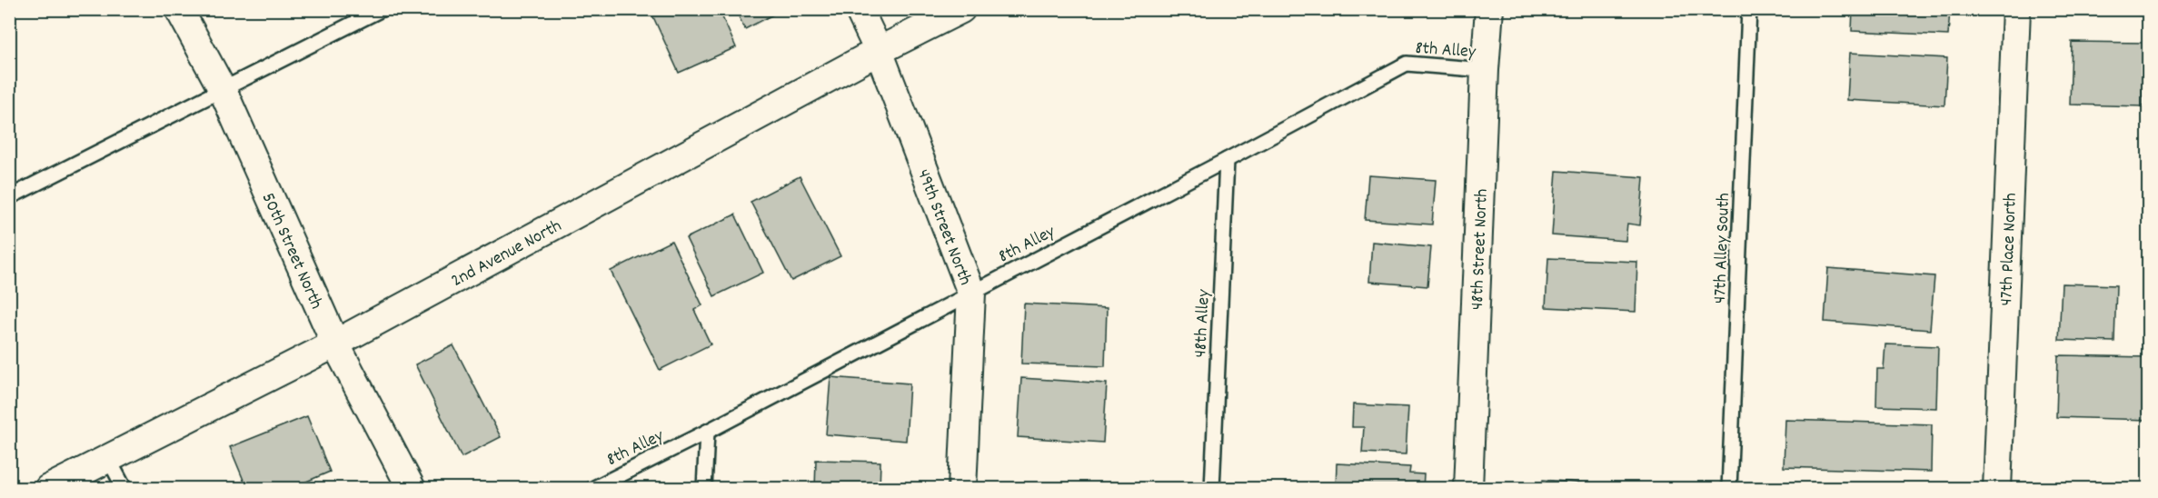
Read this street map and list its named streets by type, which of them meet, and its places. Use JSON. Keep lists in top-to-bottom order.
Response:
{
  "streets": {
    "street": [
      "49th Street North",
      "48th Street North",
      "47th Place North",
      "50th Street North",
      "2nd Avenue North"
    ],
    "lane": ["8th Alley", "47th Alley South", "48th Alley"]
  },
  "crossings": [
    ["8th Alley", "49th Street North"],
    ["8th Alley", "48th Street North"],
    ["8th Alley", "48th Alley"],
    ["49th Street North", "2nd Avenue North"],
    ["50th Street North", "2nd Avenue North"]
  ]
}
